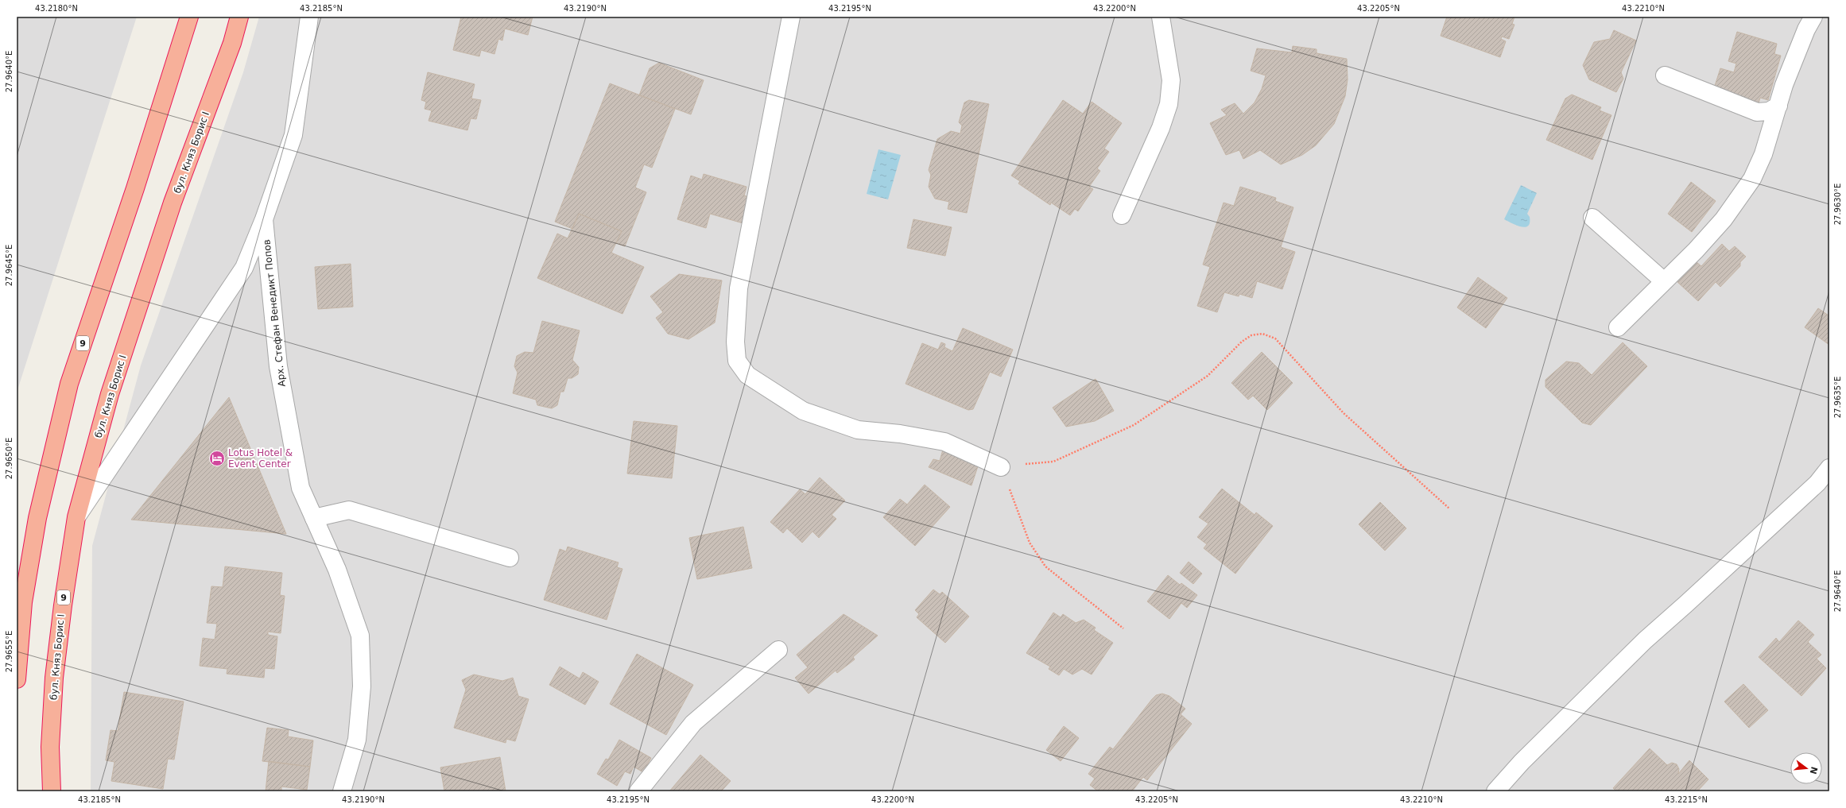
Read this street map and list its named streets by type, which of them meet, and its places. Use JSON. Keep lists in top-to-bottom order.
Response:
{
  "streets": {
    "highway": ["бул. Княз Борис I", "9"],
    "street": ["Арх. Стефан Венедикт Попов"]
  },
  "places": {
    "hotel": ["Lotus Hotel & Event Center"]
  },
  "north": "right",
  "coordinates": [
    "43.2180°N",
    "43.2185°N",
    "43.2190°N",
    "43.2195°N",
    "43.2200°N",
    "43.2205°N",
    "43.2210°N",
    "27.9640°E",
    "27.9630°E",
    "27.9645°E",
    "27.9635°E",
    "27.9650°E",
    "27.9655°E",
    "43.2215°N"
  ]
}
